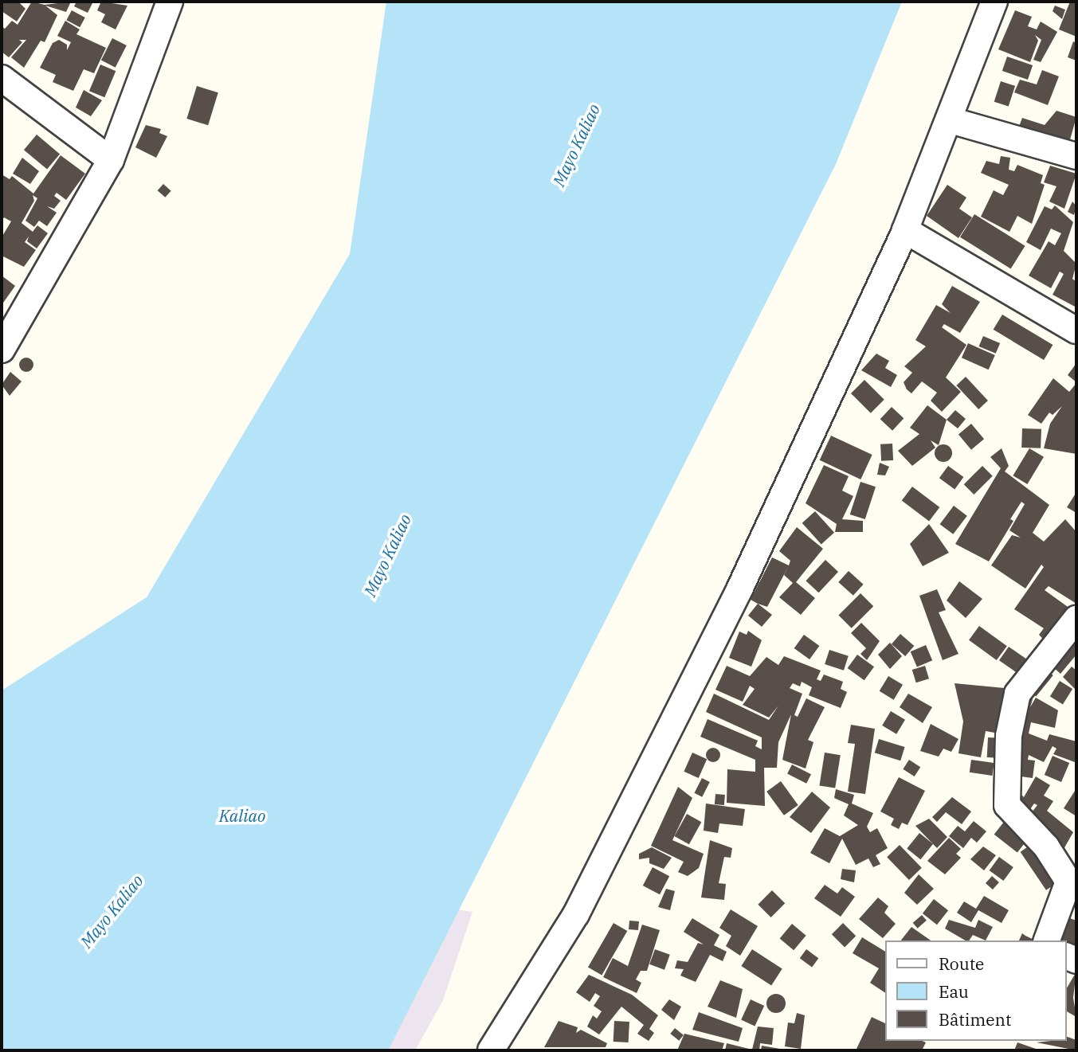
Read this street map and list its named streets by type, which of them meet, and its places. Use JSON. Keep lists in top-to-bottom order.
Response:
{
  "water": ["Mayo Kaliao", "Kaliao"],
  "legend": ["Route", "Eau", "Bâtiment"]
}
